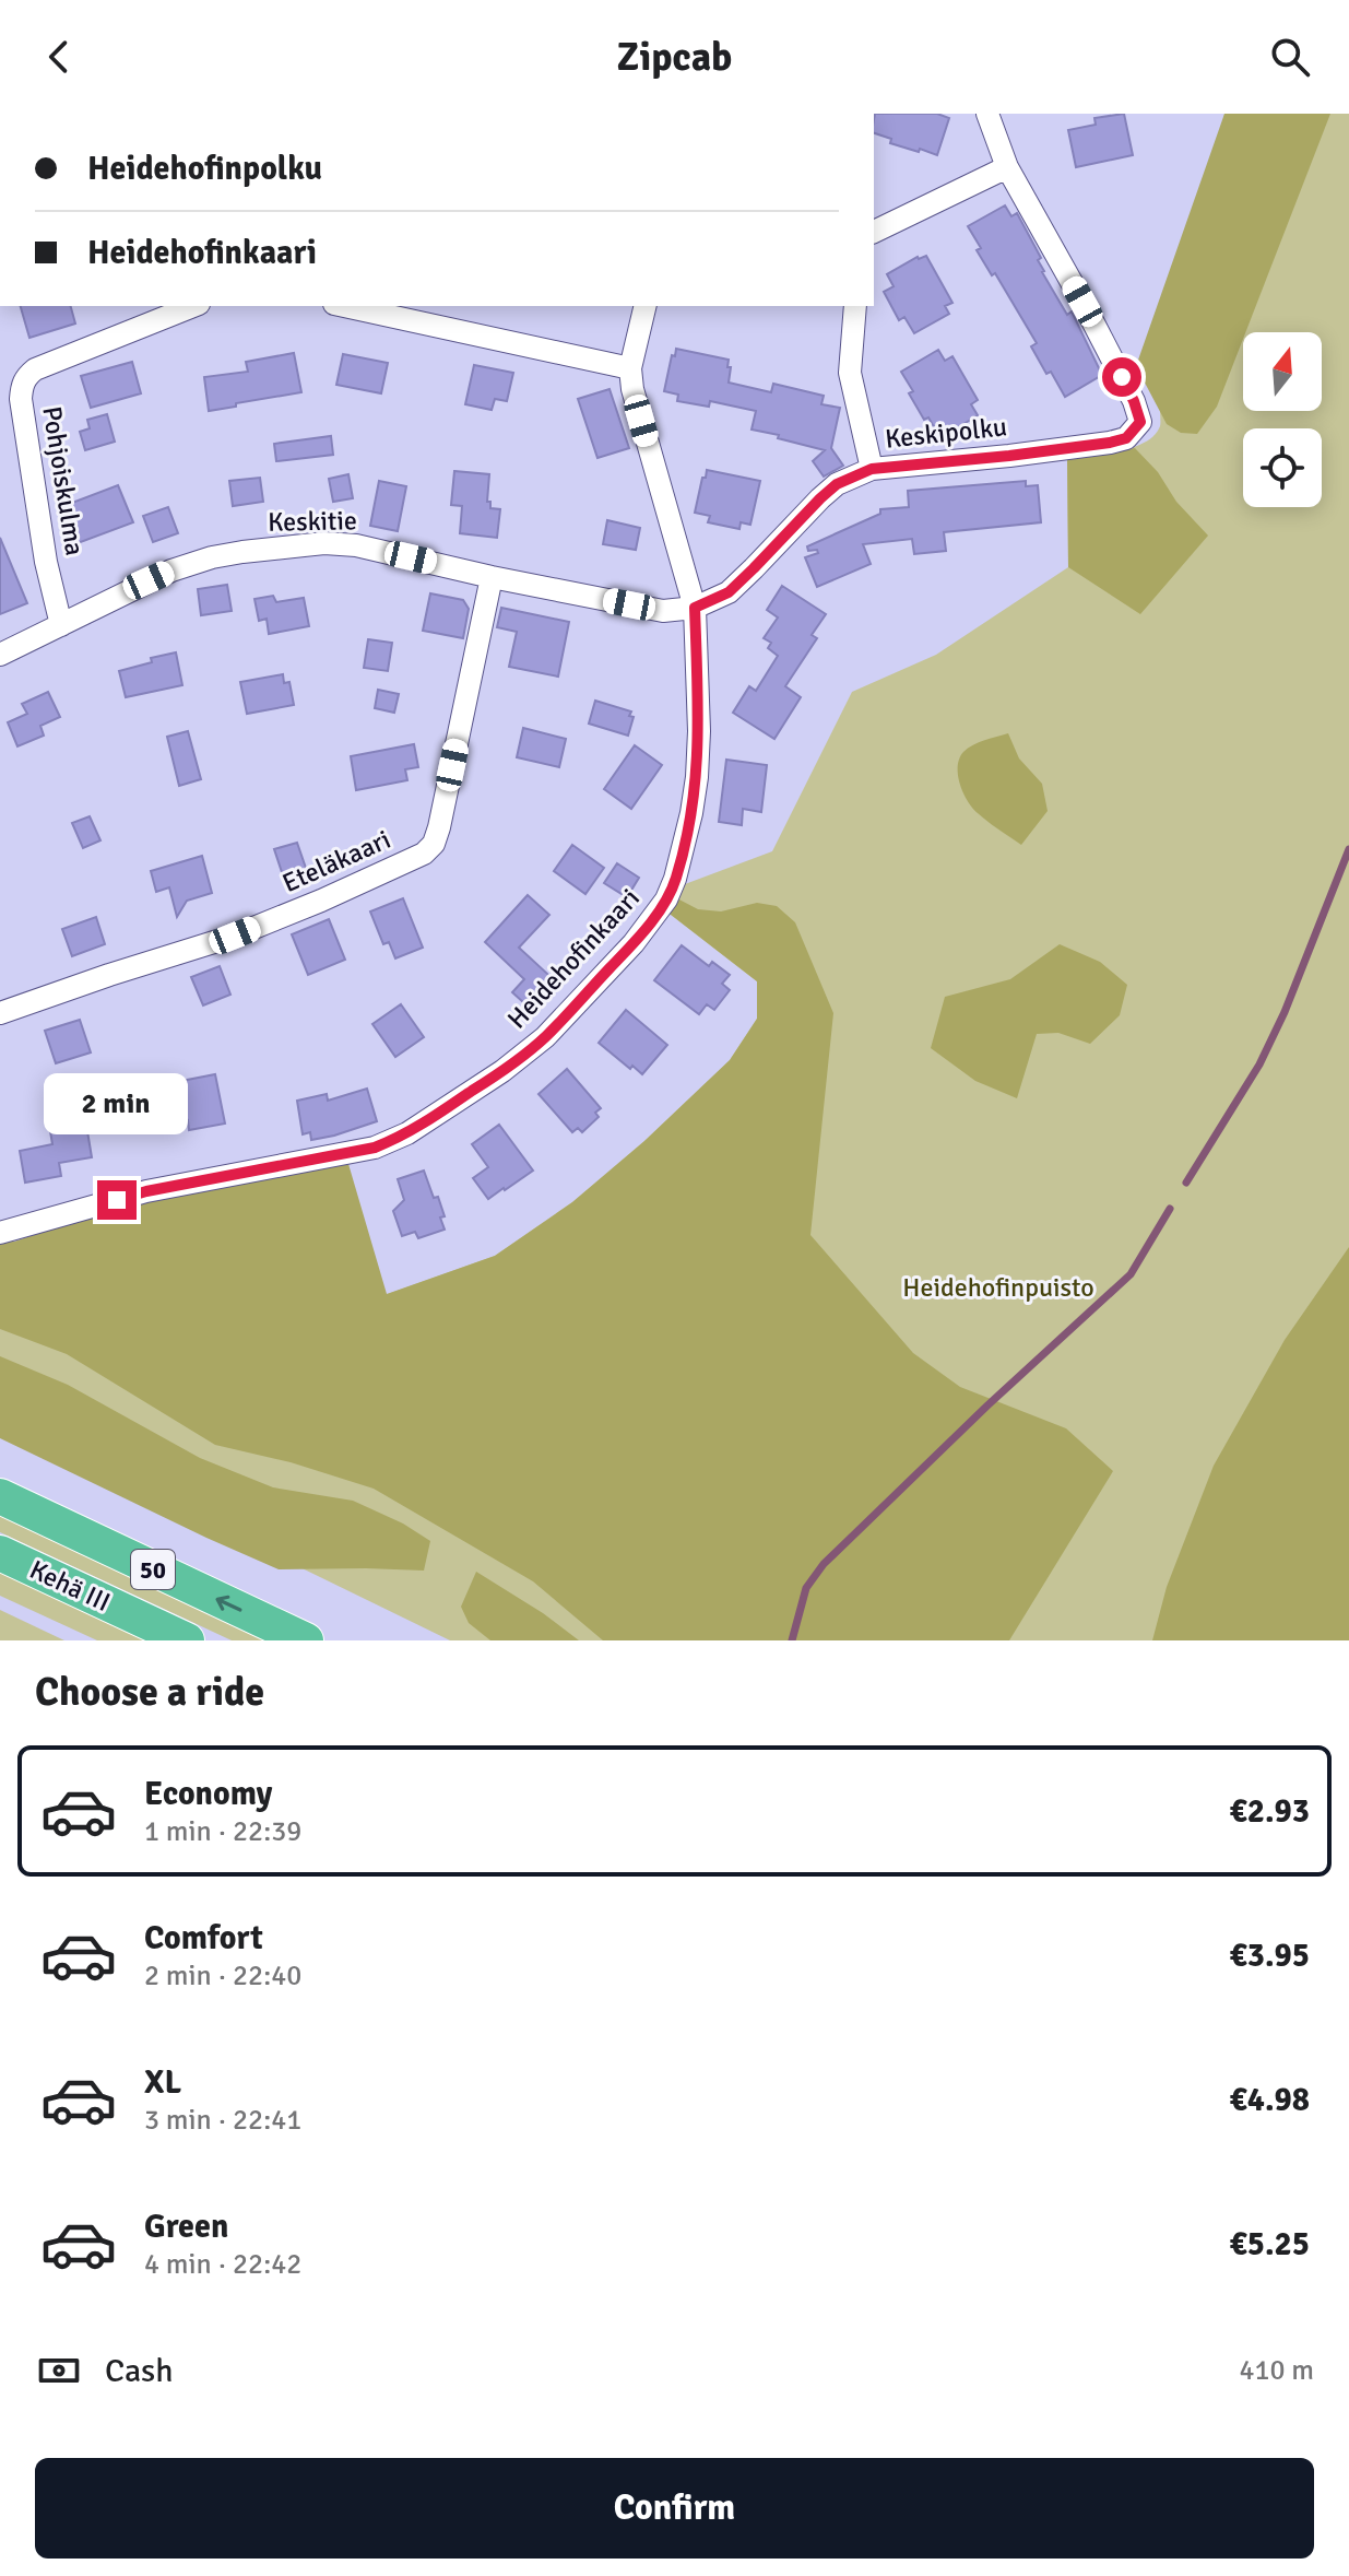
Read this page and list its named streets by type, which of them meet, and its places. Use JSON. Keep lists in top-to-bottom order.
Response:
{
  "streets": {
    "highway": ["50", "Kehä III"],
    "street": [
      "Keskipolku",
      "Pohjoiskulma",
      "Keskitie",
      "Eteläkaari",
      "Heidehofinkaari"
    ]
  },
  "crossings": [
    ["Keskipolku", "Keskitie"],
    ["Keskipolku", "Heidehofinkaari"],
    ["Pohjoiskulma", "Keskitie"],
    ["Keskitie", "Eteläkaari"],
    ["Keskitie", "Heidehofinkaari"]
  ],
  "parks": ["Heidehofinpuisto"],
  "north": "top",
  "page": {
    "header": "Zipcab",
    "banner": ["Heidehofinpolku", "Heidehofinkaari"],
    "bubble": "2 min",
    "heading": "Choose a ride",
    "list": [
      {
        "name": "Economy",
        "note": "1 min · 22:39",
        "value": "€2.93"
      },
      {
        "name": "Comfort",
        "note": "2 min · 22:40",
        "value": "€3.95"
      },
      {
        "name": "XL",
        "note": "3 min · 22:41",
        "value": "€4.98"
      },
      {
        "name": "Green",
        "note": "4 min · 22:42",
        "value": "€5.25"
      }
    ],
    "pay": ["Cash", "410 m"],
    "buttons": "Confirm"
  }
}
